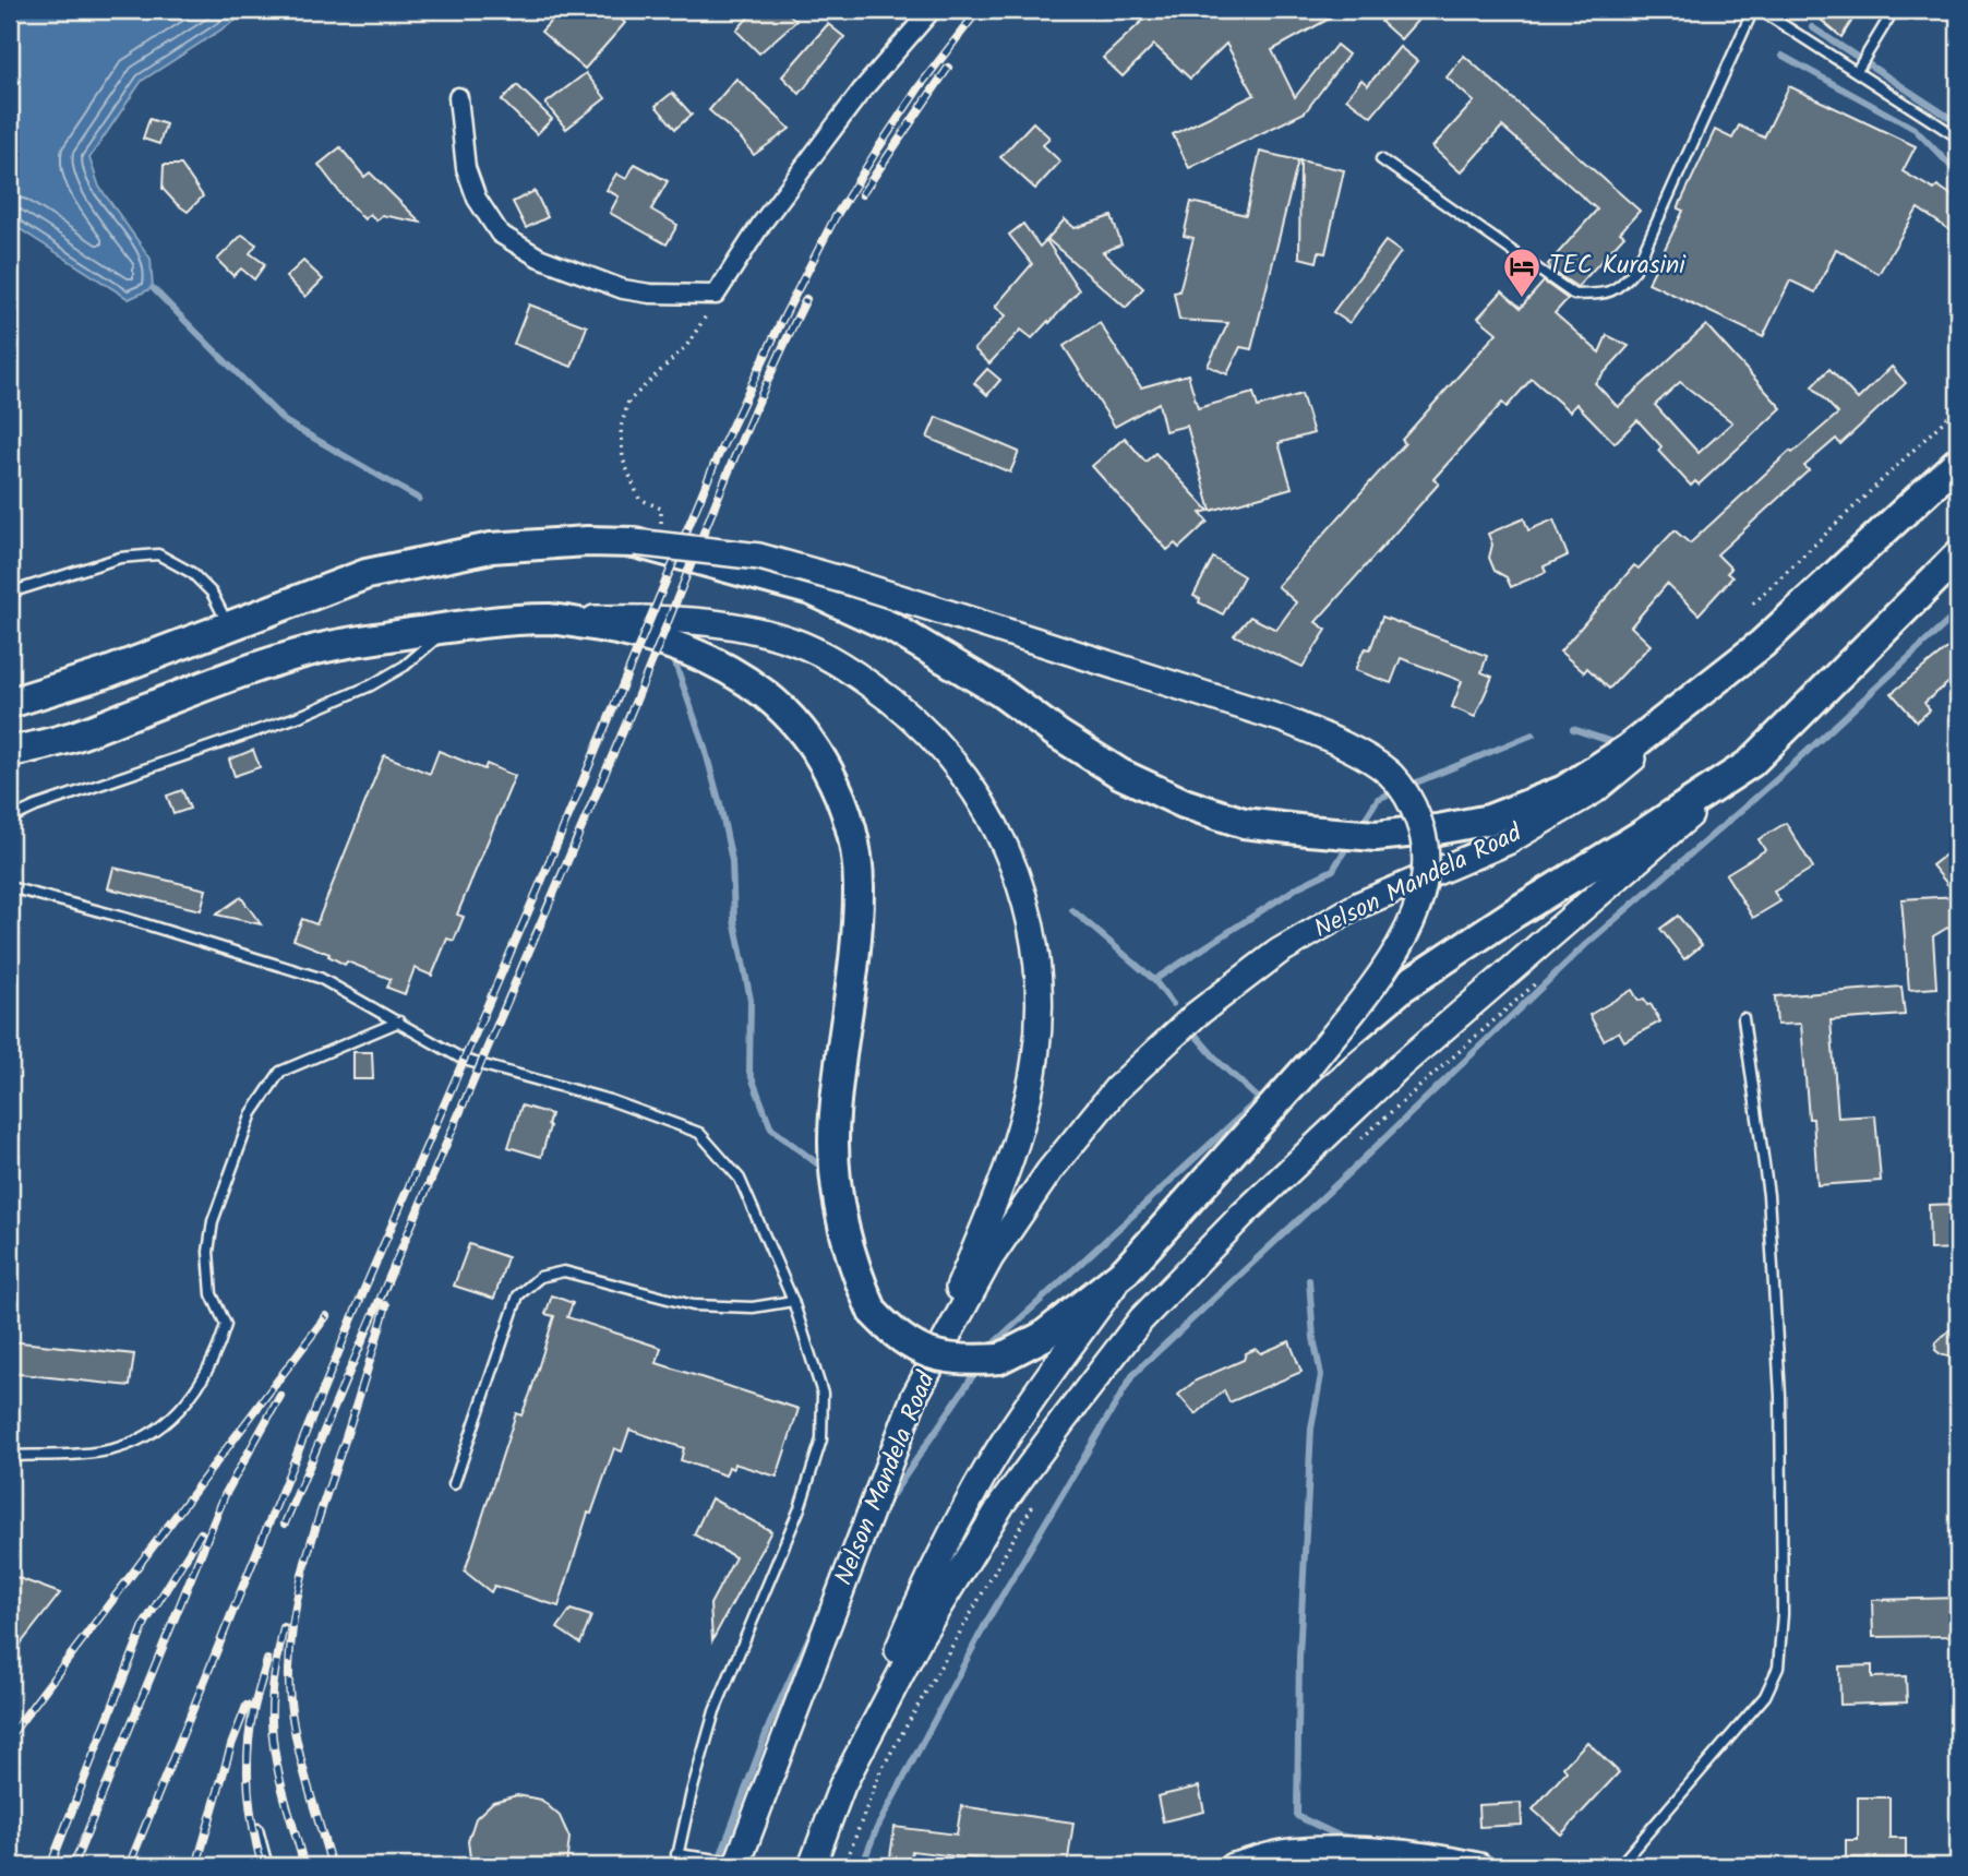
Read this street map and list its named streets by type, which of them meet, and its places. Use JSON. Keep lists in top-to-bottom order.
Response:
{
  "streets": {
    "main road": ["Nelson Mandela Road"]
  },
  "places": {
    "hotel": ["TEC Kurasini"]
  }
}
